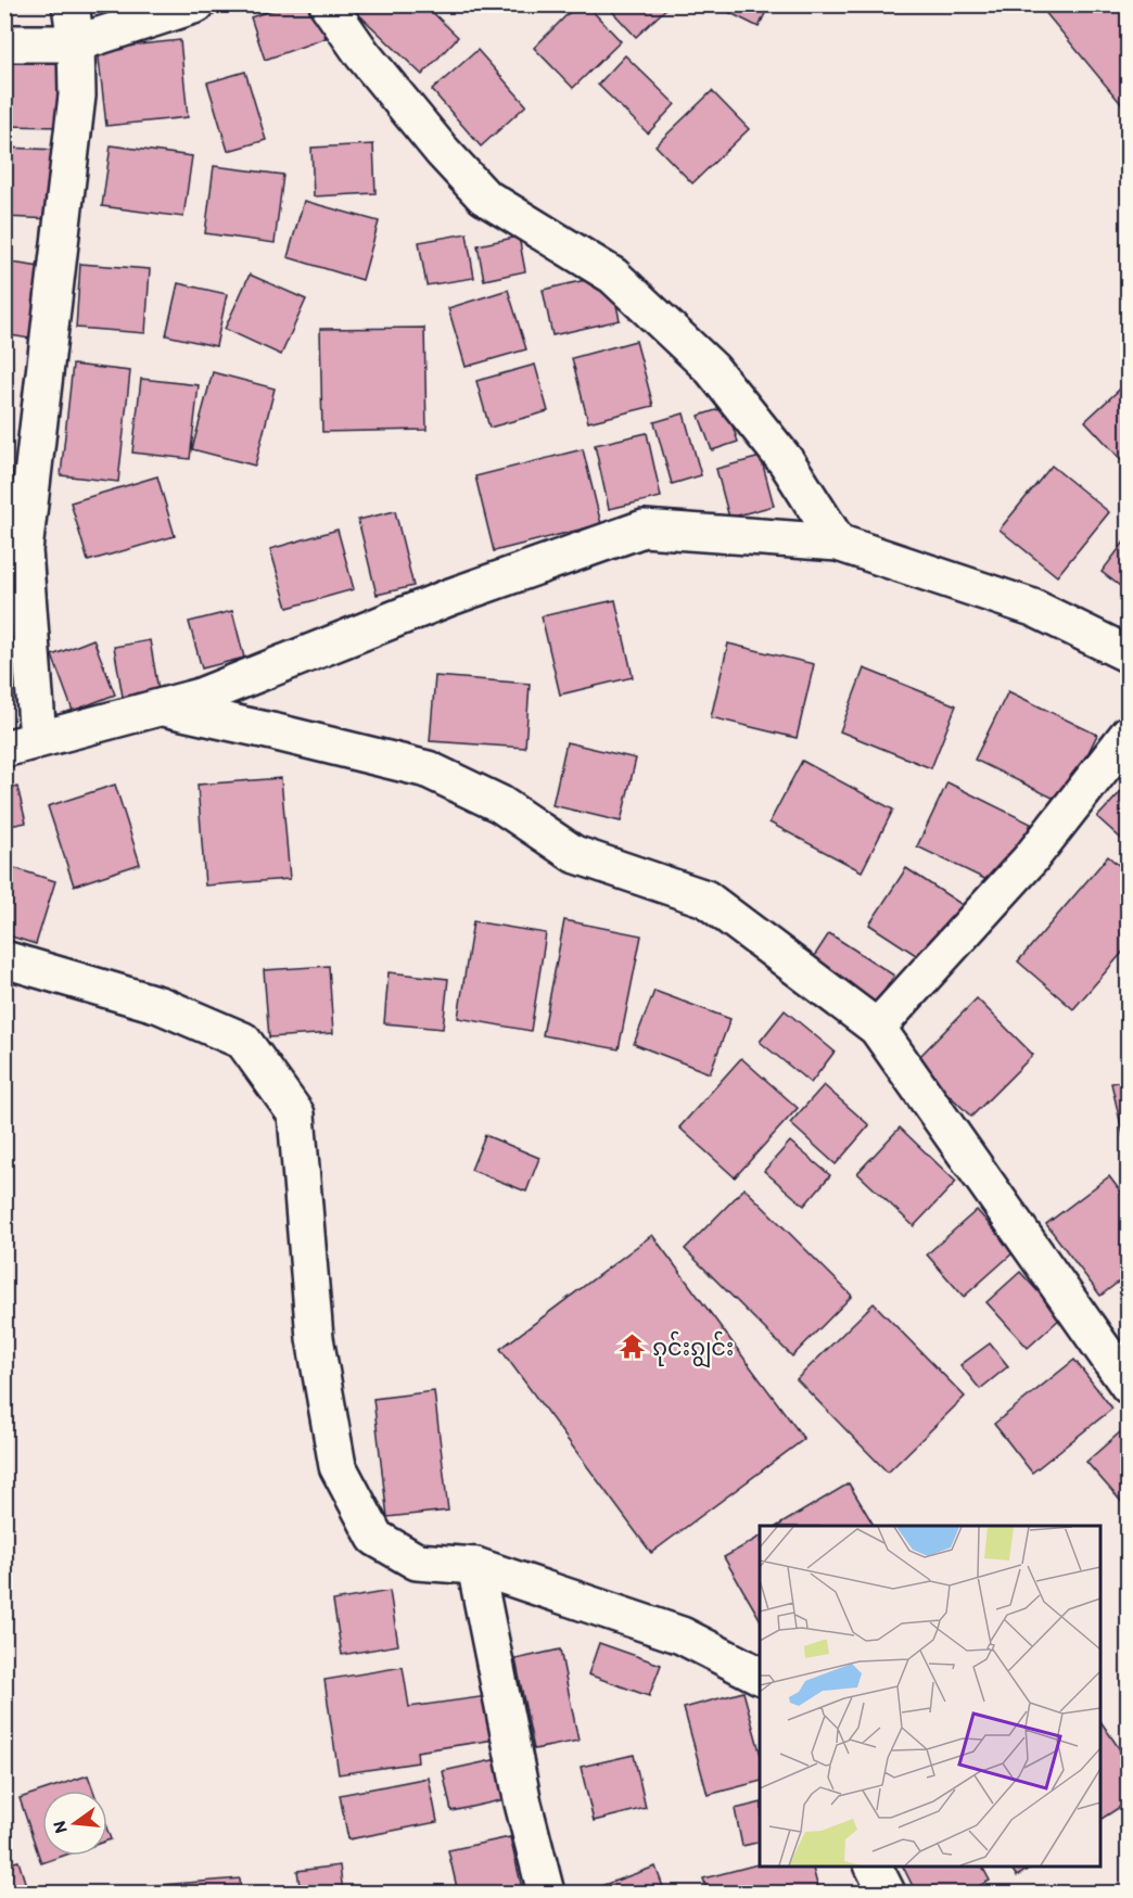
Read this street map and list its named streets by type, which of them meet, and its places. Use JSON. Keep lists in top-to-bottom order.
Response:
{
  "places": {
    "temple": ["ၵုင်းၵျွင်း"]
  },
  "north": "left"
}
